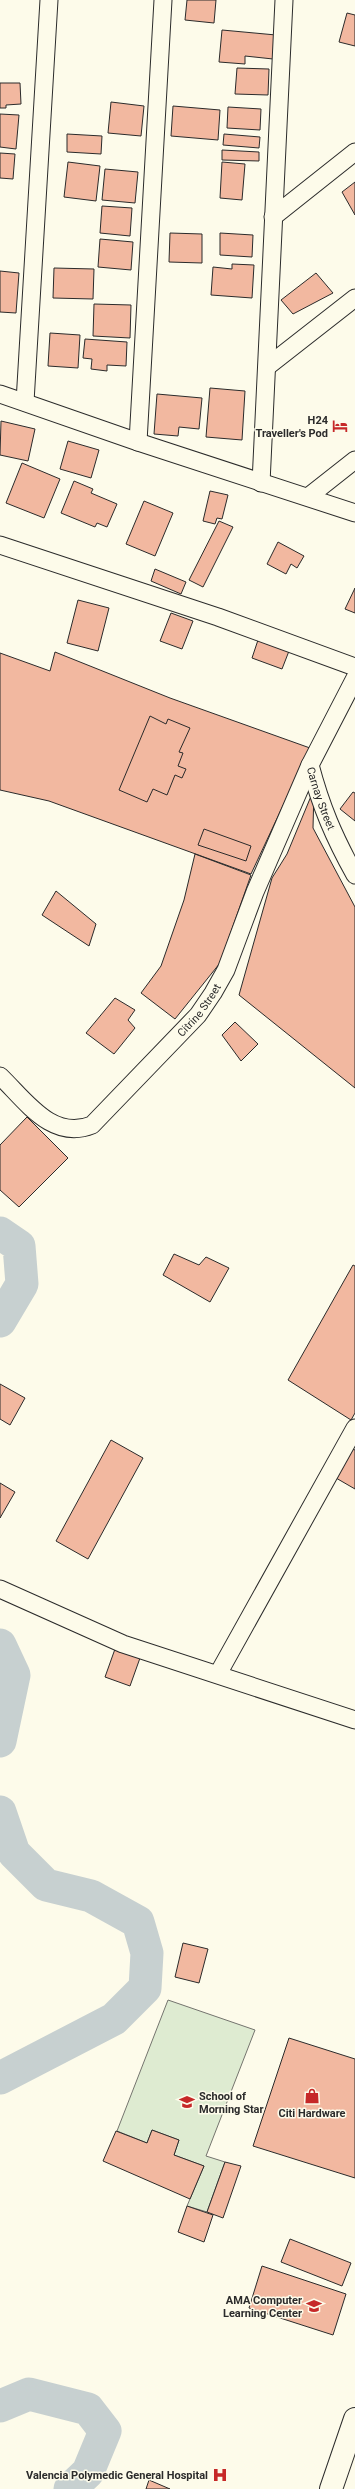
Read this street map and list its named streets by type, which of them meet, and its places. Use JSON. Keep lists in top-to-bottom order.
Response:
{
  "streets": {
    "street": ["Carnay Street", "Citrine Street"]
  },
  "crossings": [
    ["Carnay Street", "Citrine Street"]
  ],
  "places": {
    "hotel": ["H24 Traveller's Pod"],
    "shop": ["Citi Hardware"],
    "school or university": ["School of Morning Star", "AMA Computer Learning Center"],
    "hospital": ["Valencia Polymedic General Hospital"]
  }
}
